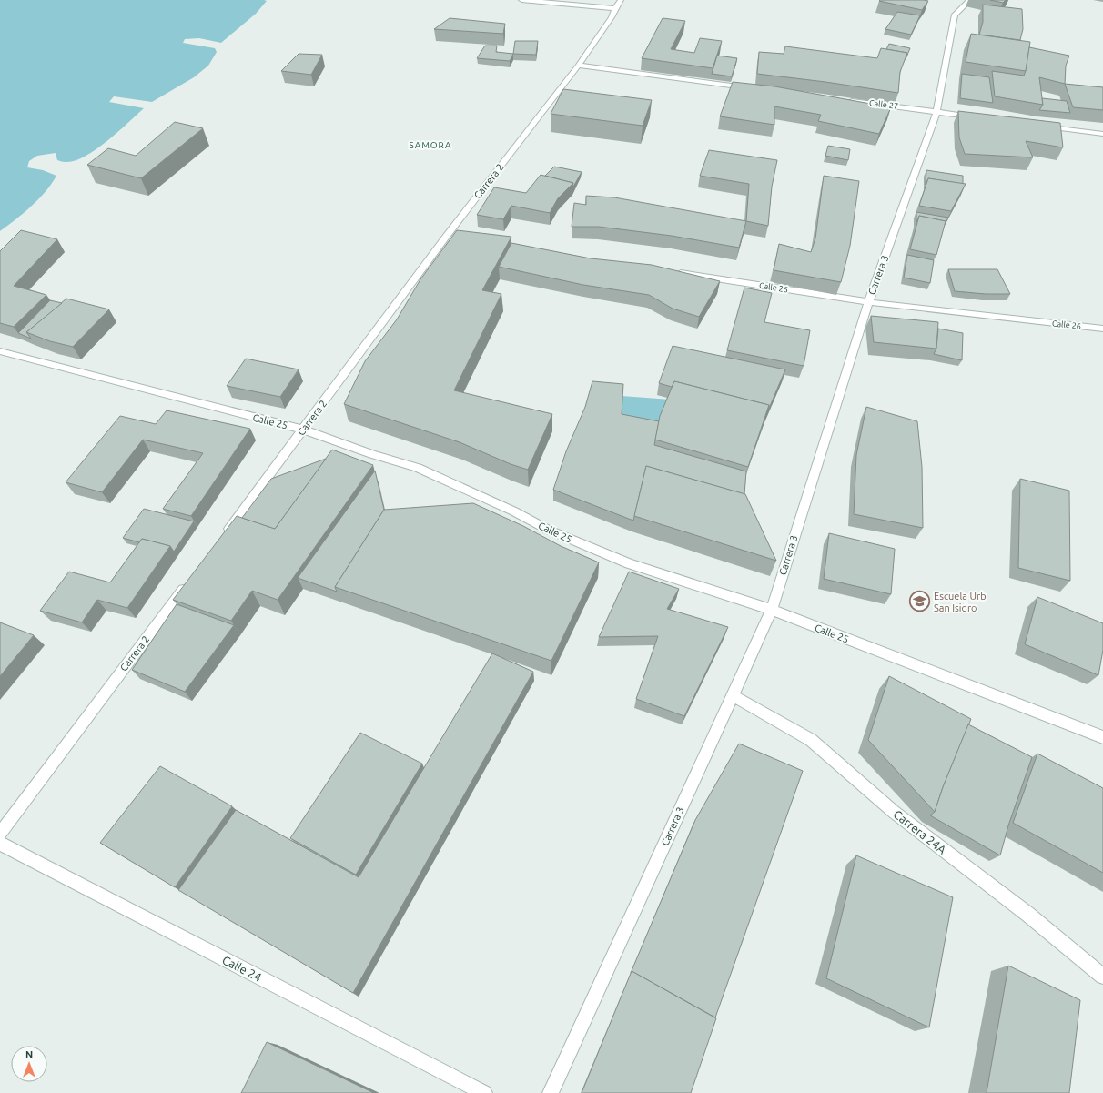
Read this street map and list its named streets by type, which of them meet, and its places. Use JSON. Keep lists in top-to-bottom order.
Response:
{
  "streets": {
    "street": [
      "Calle 27",
      "Carrera 2",
      "Carrera 3",
      "Calle 26",
      "Calle 25",
      "Carrera 24A",
      "Calle 24"
    ]
  },
  "crossings": [
    ["Calle 27", "Carrera 3"],
    ["Carrera 2", "Calle 25"],
    ["Carrera 3", "Calle 26"],
    ["Carrera 3", "Calle 25"],
    ["Carrera 3", "Carrera 24A"]
  ],
  "districts": ["SAMORA"],
  "places": {
    "school or university": ["Escuela Urb San Isidro"]
  },
  "north": "top"
}
